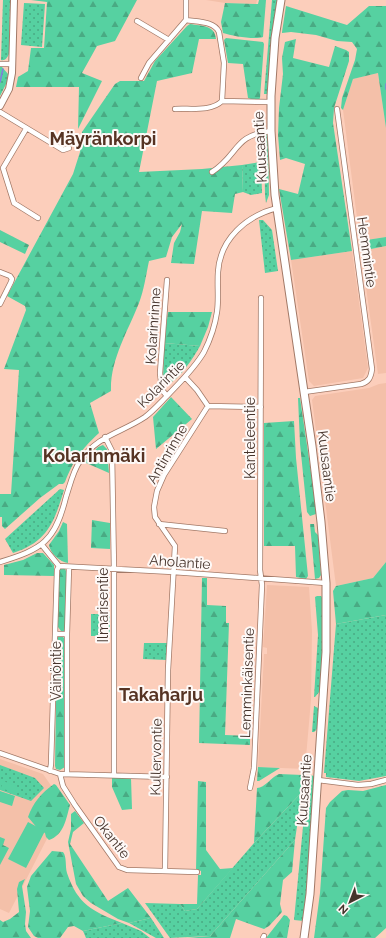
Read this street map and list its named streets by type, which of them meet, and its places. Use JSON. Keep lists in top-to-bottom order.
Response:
{
  "streets": {
    "main road": ["Kuusaantie"],
    "street": [
      "Hemmintie",
      "Kolarinrinne",
      "Kolarintie",
      "Kanteleentie",
      "Antinrinne",
      "Aholantie",
      "Ilmarisentie",
      "Väinöntie",
      "Lemminkäisentie",
      "Kullervontie",
      "Okantie"
    ]
  },
  "crossings": [
    ["Kuusaantie", "Hemmintie"],
    ["Kuusaantie", "Kolarintie"],
    ["Kuusaantie", "Aholantie"],
    ["Kolarinrinne", "Kolarintie"],
    ["Kolarintie", "Ilmarisentie"],
    ["Kanteleentie", "Aholantie"],
    ["Kanteleentie", "Lemminkäisentie"],
    ["Antinrinne", "Aholantie"],
    ["Antinrinne", "Kullervontie"],
    ["Aholantie", "Ilmarisentie"],
    ["Aholantie", "Väinöntie"],
    ["Aholantie", "Lemminkäisentie"],
    ["Aholantie", "Kullervontie"],
    ["Kullervontie", "Okantie"]
  ],
  "districts": ["Mäyränkorpi", "Kolarinmäki", "Takaharju"],
  "north": "bottom left"
}
